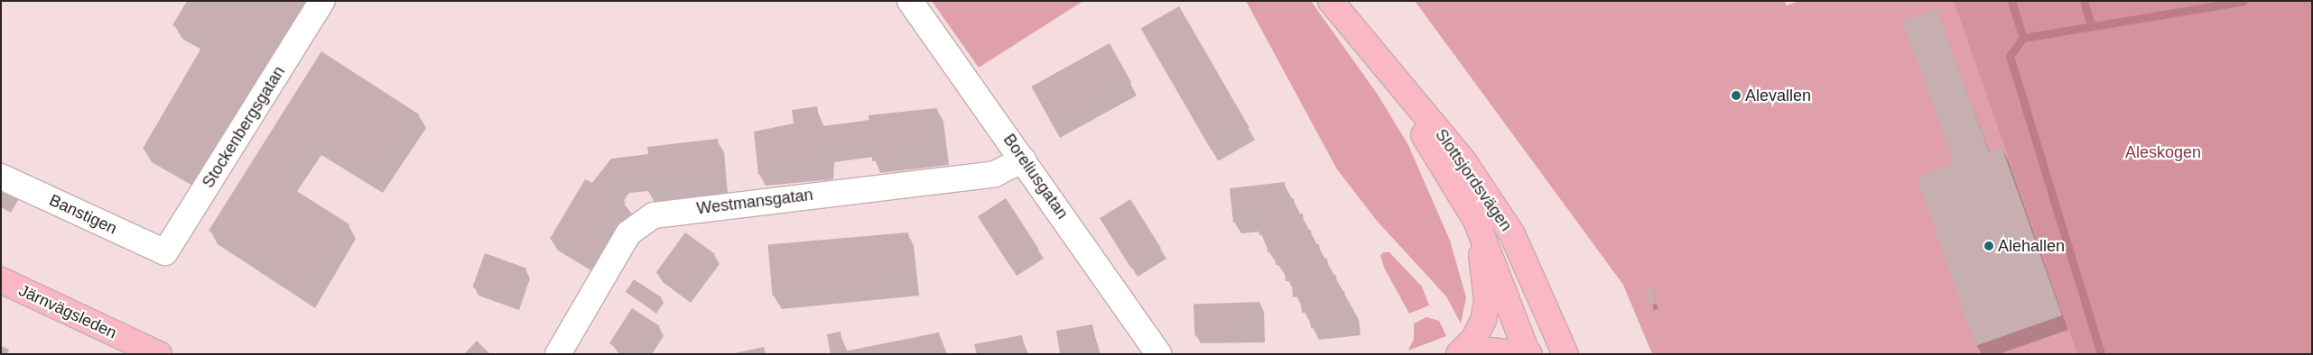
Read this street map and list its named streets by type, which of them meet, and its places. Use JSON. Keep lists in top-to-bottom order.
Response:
{
  "streets": {
    "main road": ["Slottsjordsvägen", "Järnvägsleden"],
    "street": [
      "Stockenbergsgatan",
      "Boreliusgatan",
      "Westmansgatan",
      "Banstigen"
    ]
  },
  "crossings": [
    ["Stockenbergsgatan", "Banstigen"],
    ["Boreliusgatan", "Westmansgatan"]
  ],
  "parks": ["Aleskogen"],
  "places": ["Alevallen", "Alehallen"]
}
